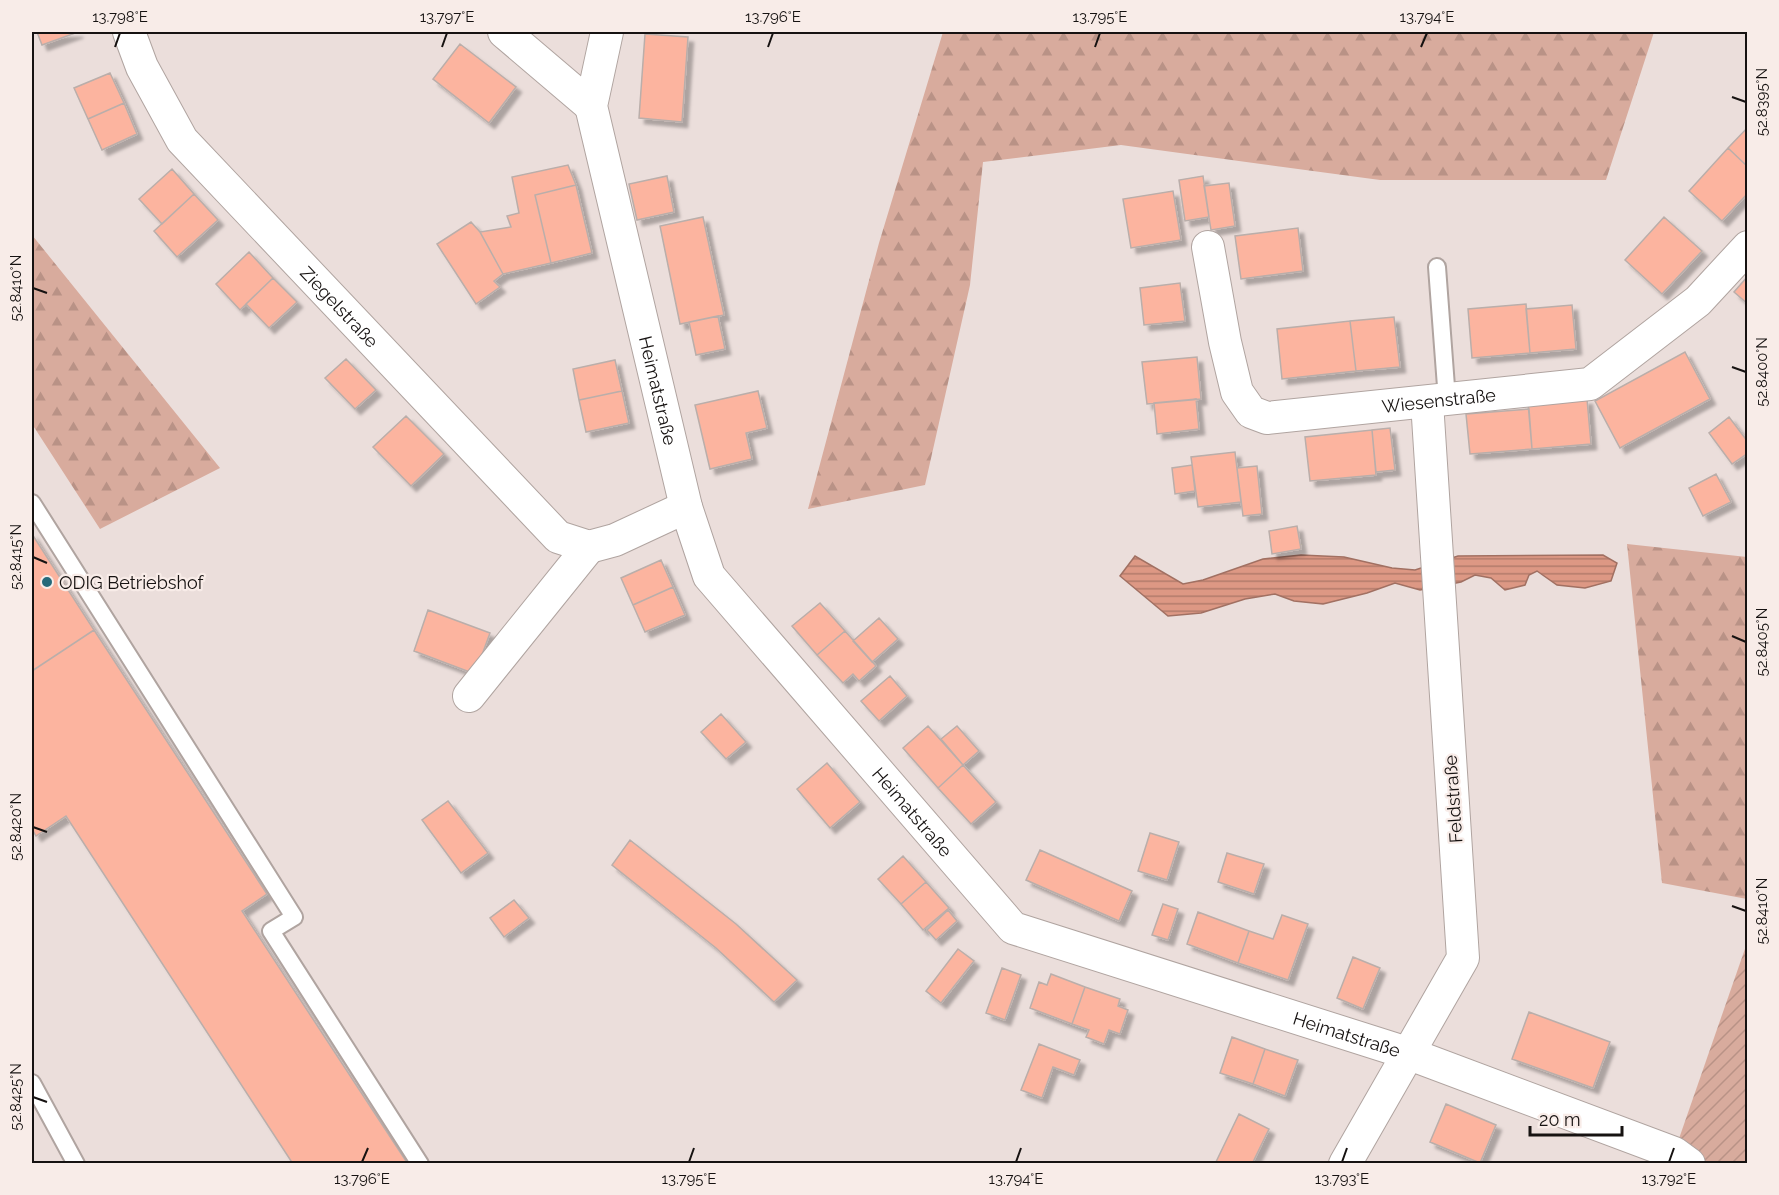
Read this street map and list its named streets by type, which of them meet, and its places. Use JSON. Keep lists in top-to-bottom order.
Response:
{
  "streets": {
    "street": [
      "Ziegelstraße",
      "Heimatstraße",
      "Wiesenstraße",
      "Feldstraße"
    ]
  },
  "crossings": [
    ["Heimatstraße", "Feldstraße"],
    ["Wiesenstraße", "Feldstraße"]
  ],
  "places": ["ODIG Betriebshof"],
  "scale_bar": "20 m",
  "coordinates": [
    "13.798°E",
    "13.797°E",
    "13.796°E",
    "13.795°E",
    "13.794°E",
    "52.8395°N",
    "52.8410°N",
    "52.8400°N",
    "52.8415°N",
    "52.8405°N",
    "52.8420°N",
    "52.8425°N",
    "13.793°E",
    "13.792°E"
  ]
}
